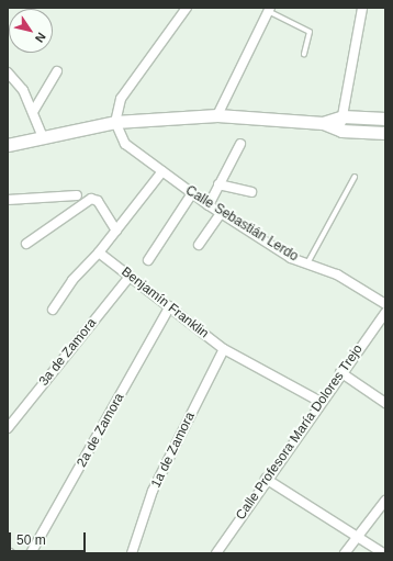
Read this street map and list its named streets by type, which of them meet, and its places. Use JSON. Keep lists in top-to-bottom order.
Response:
{
  "streets": {
    "street": [
      "Calle Sebastián Lerdo",
      "Benjamín Franklin",
      "3a de Zamora",
      "2a de Zamora",
      "Calle Profesora María Dolores Trejo",
      "1a de Zamora"
    ]
  },
  "crossings": [
    ["Benjamín Franklin", "3a de Zamora"],
    ["Benjamín Franklin", "2a de Zamora"],
    ["Benjamín Franklin", "Calle Profesora María Dolores Trejo"],
    ["Benjamín Franklin", "1a de Zamora"]
  ],
  "scale_bar": "50 m",
  "north": "bottom right"
}
